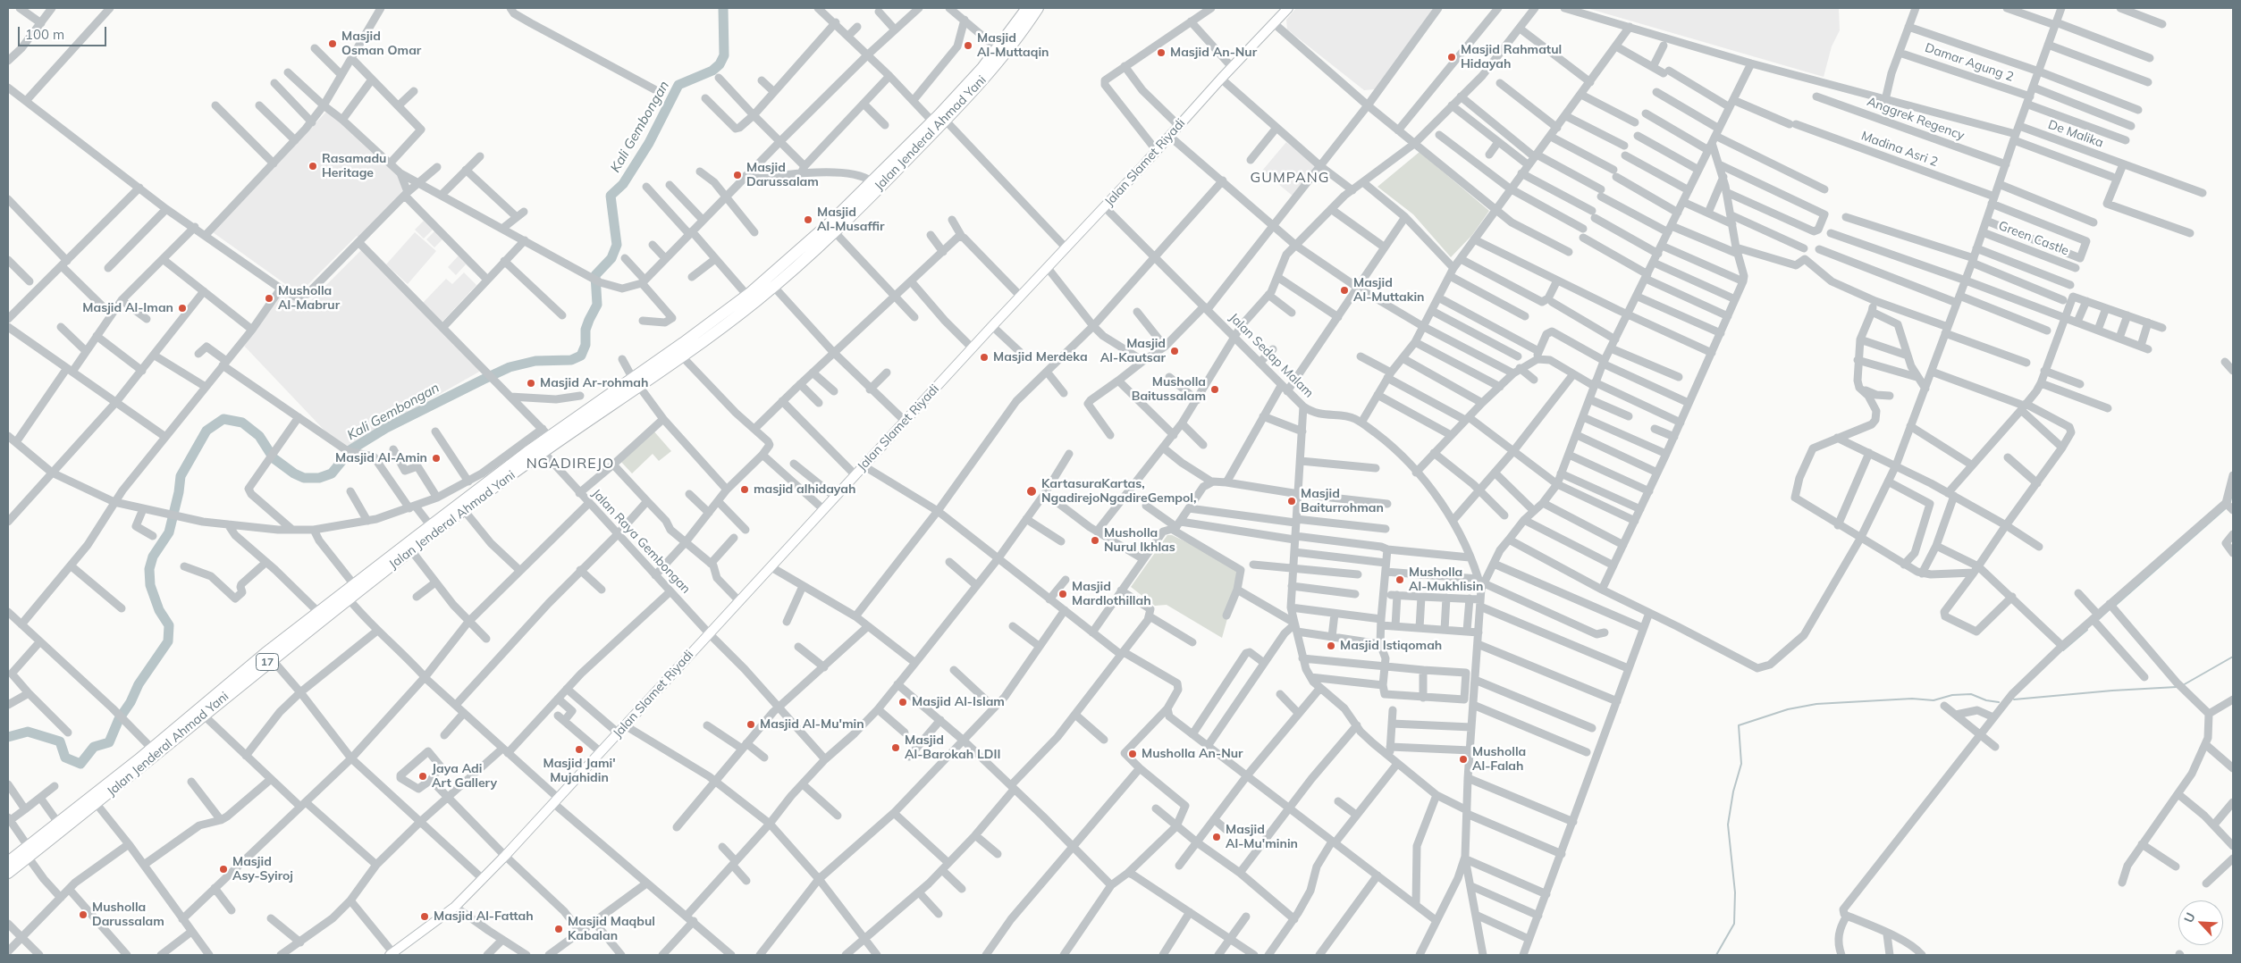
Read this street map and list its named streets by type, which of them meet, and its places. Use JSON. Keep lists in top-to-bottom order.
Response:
{
  "streets": {
    "highway": ["Jalan Jenderal Ahmad Yani", "17"],
    "main road": ["Jalan Slamet Riyadi"],
    "street": [
      "Damar Agung 2",
      "Anggrek Regency",
      "De Malika",
      "Madina Asri 2",
      "Green Castle",
      "Jalan Sedap Malam",
      "Jalan Raya Gembongan"
    ]
  },
  "crossings": [
    ["Jalan Jenderal Ahmad Yani", "Jalan Raya Gembongan"],
    ["Jalan Slamet Riyadi", "Jalan Sedap Malam"],
    ["Jalan Slamet Riyadi", "Jalan Raya Gembongan"]
  ],
  "districts": ["GUMPANG", "NGADIREJO"],
  "water": ["Kali Gembongan"],
  "places": [
    "Masjid Osman Omar",
    "Masjid Al-Muttaqin",
    "Masjid An-Nur",
    "Masjid Rahmatul Hidayah",
    "Rasamadu Heritage",
    "Masjid Darussalam",
    "Masjid Al-Musaffir",
    "Masjid Al-Muttakin",
    "Musholla Al-Mabrur",
    "Masjid Al-Iman",
    "Masjid Al-Kautsar",
    "Masjid Merdeka",
    "Masjid Ar-rohmah",
    "Musholla Baitussalam",
    "Masjid Al-Amin",
    "masjid alhidayah",
    "KartasuraKartas, NgadirejoNgadireGempol,",
    "Masjid Baiturrohman",
    "Musholla Nurul Ikhlas",
    "Musholla Al-Mukhlisin",
    "Masjid Mardlothillah",
    "Masjid Istiqomah",
    "Masjid Al-Islam",
    "Masjid Al-Mu'min",
    "Masjid Al-Barokah LDII",
    "Masjid Jami' Mujahidin",
    "Musholla An-Nur",
    "Musholla Al-Falah",
    "Jaya Adi Art Gallery",
    "Masjid Al-Mu'minin",
    "Masjid Asy-Syiroj",
    "Musholla Darussalam",
    "Masjid Al-Fattah",
    "Masjid Maqbul Kabalan"
  ],
  "scale_bar": "100 m",
  "north": "top left"
}
